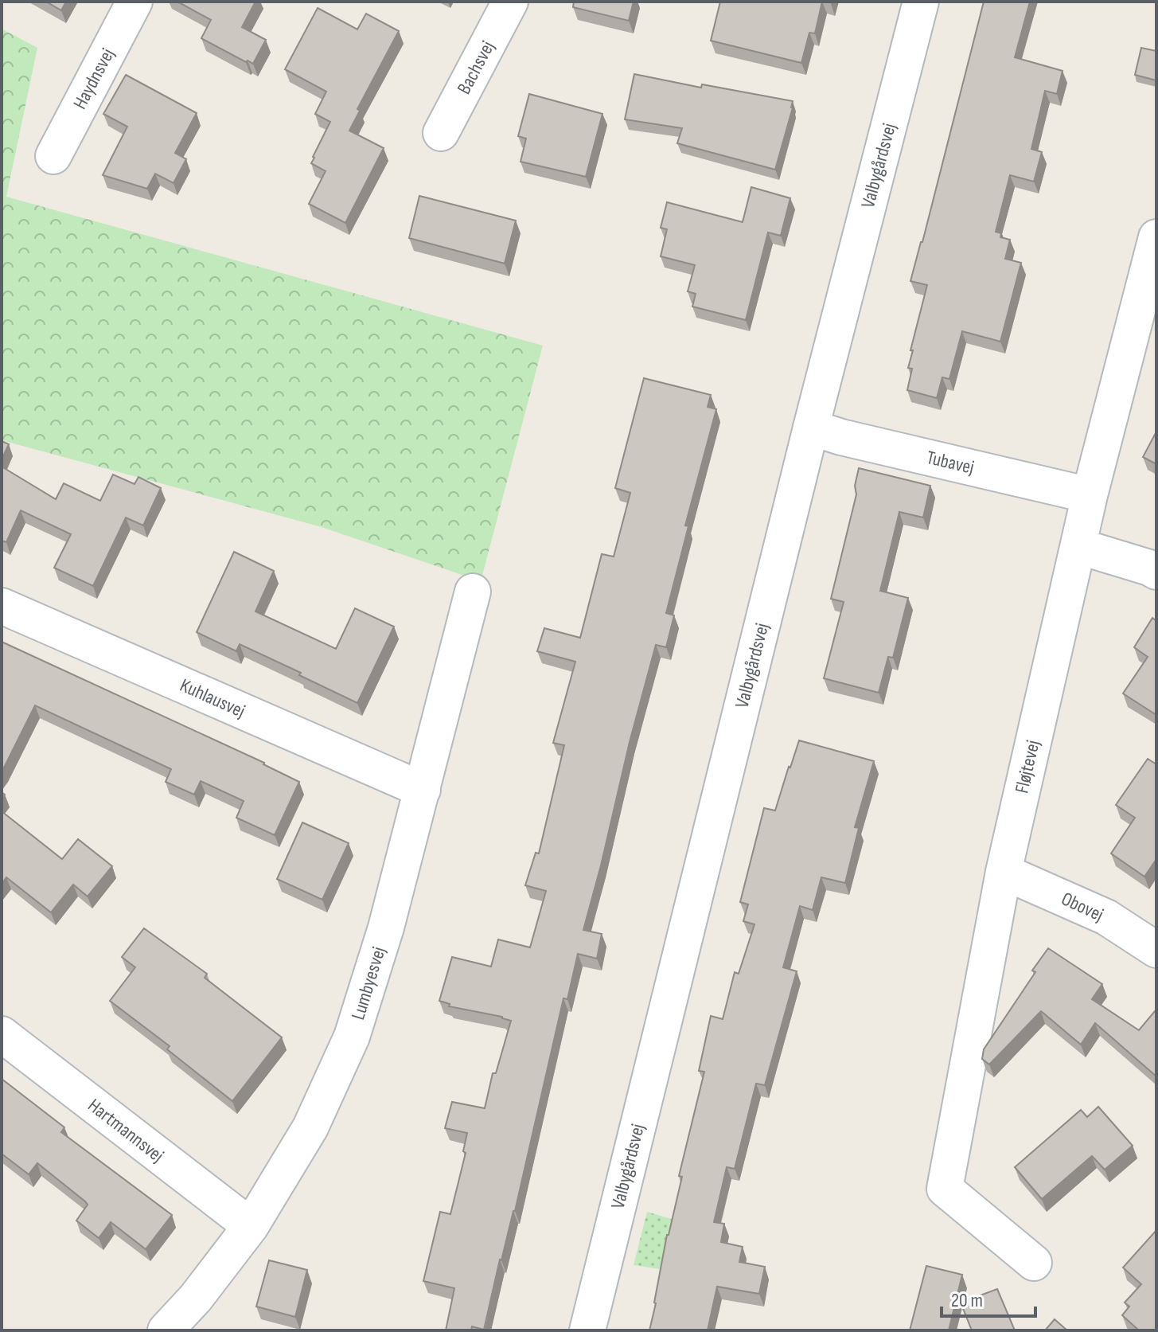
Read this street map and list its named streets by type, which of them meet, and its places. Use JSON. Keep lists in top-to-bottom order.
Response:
{
  "streets": {
    "street": [
      "Bachsvej",
      "Haydnsvej",
      "Valbygårdsvej",
      "Tubavej",
      "Kuhlausvej",
      "Fløjtevej",
      "Obovej",
      "Lumbyesvej",
      "Hartmannsvej"
    ]
  },
  "crossings": [
    ["Valbygårdsvej", "Tubavej"],
    ["Tubavej", "Fløjtevej"],
    ["Kuhlausvej", "Lumbyesvej"],
    ["Fløjtevej", "Obovej"],
    ["Lumbyesvej", "Hartmannsvej"]
  ],
  "scale_bar": "20 m"
}
